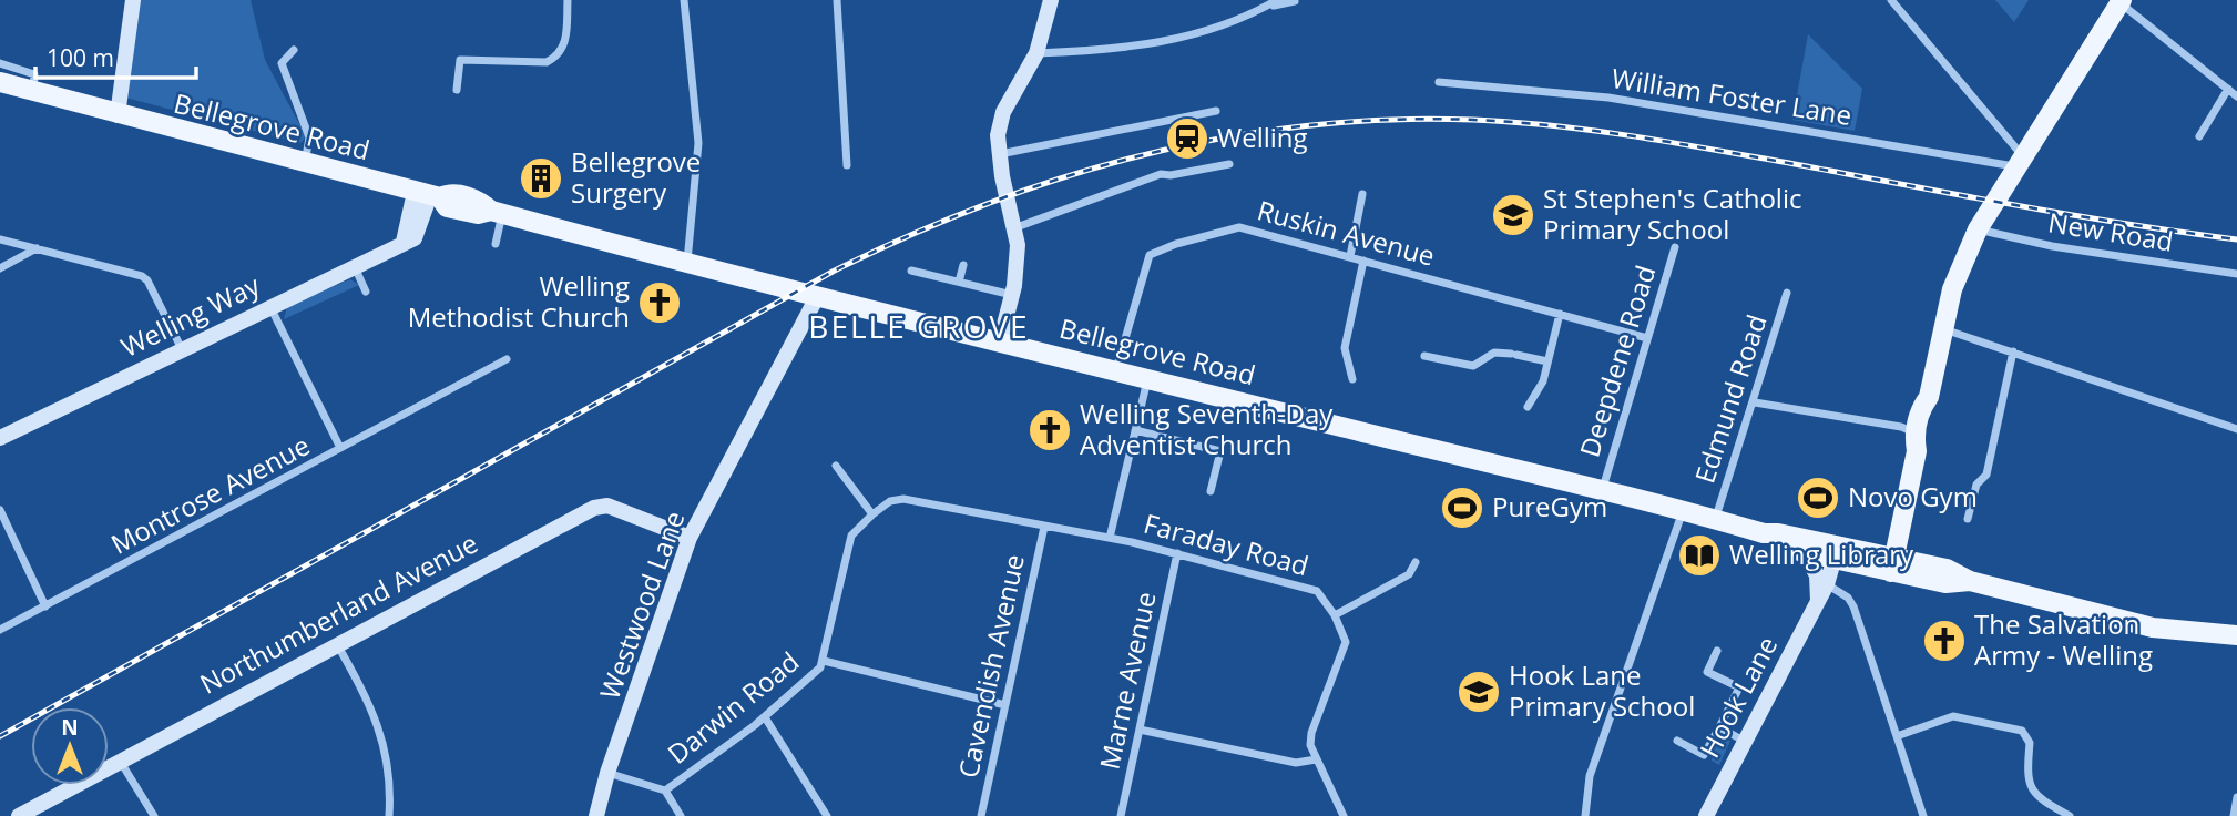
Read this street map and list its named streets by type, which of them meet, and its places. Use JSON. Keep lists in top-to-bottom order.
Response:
{
  "streets": {
    "main road": ["Bellegrove Road"],
    "street": [
      "William Foster Lane",
      "New Road",
      "Ruskin Avenue",
      "Welling Way",
      "Deepdene Road",
      "Edmund Road",
      "Montrose Avenue",
      "Faraday Road",
      "Westwood Lane",
      "Northumberland Avenue",
      "Cavendish Avenue",
      "Marne Avenue",
      "Hook Lane",
      "Darwin Road"
    ]
  },
  "crossings": [
    ["Bellegrove Road", "Ruskin Avenue"],
    ["Bellegrove Road", "Welling Way"],
    ["Bellegrove Road", "Deepdene Road"],
    ["Bellegrove Road", "Edmund Road"],
    ["Bellegrove Road", "Westwood Lane"],
    ["Ruskin Avenue", "Deepdene Road"],
    ["Welling Way", "Montrose Avenue"],
    ["Faraday Road", "Marne Avenue"],
    ["Faraday Road", "Darwin Road"],
    ["Westwood Lane", "Northumberland Avenue"],
    ["Westwood Lane", "Darwin Road"],
    ["Cavendish Avenue", "Darwin Road"]
  ],
  "districts": ["BELLE GROVE"],
  "places": {
    "station": ["Welling"],
    "building": ["Bellegrove Surgery"],
    "school or university": ["St Stephen's Catholic Primary School", "Hook Lane Primary School"],
    "church": ["Welling Methodist Church", "Welling Seventh-Day Adventist Church", "The Salvation Army - Welling"],
    "sports": ["Novo Gym", "PureGym"],
    "library": ["Welling Library"]
  },
  "scale_bar": "100 m",
  "north": "top"
}
